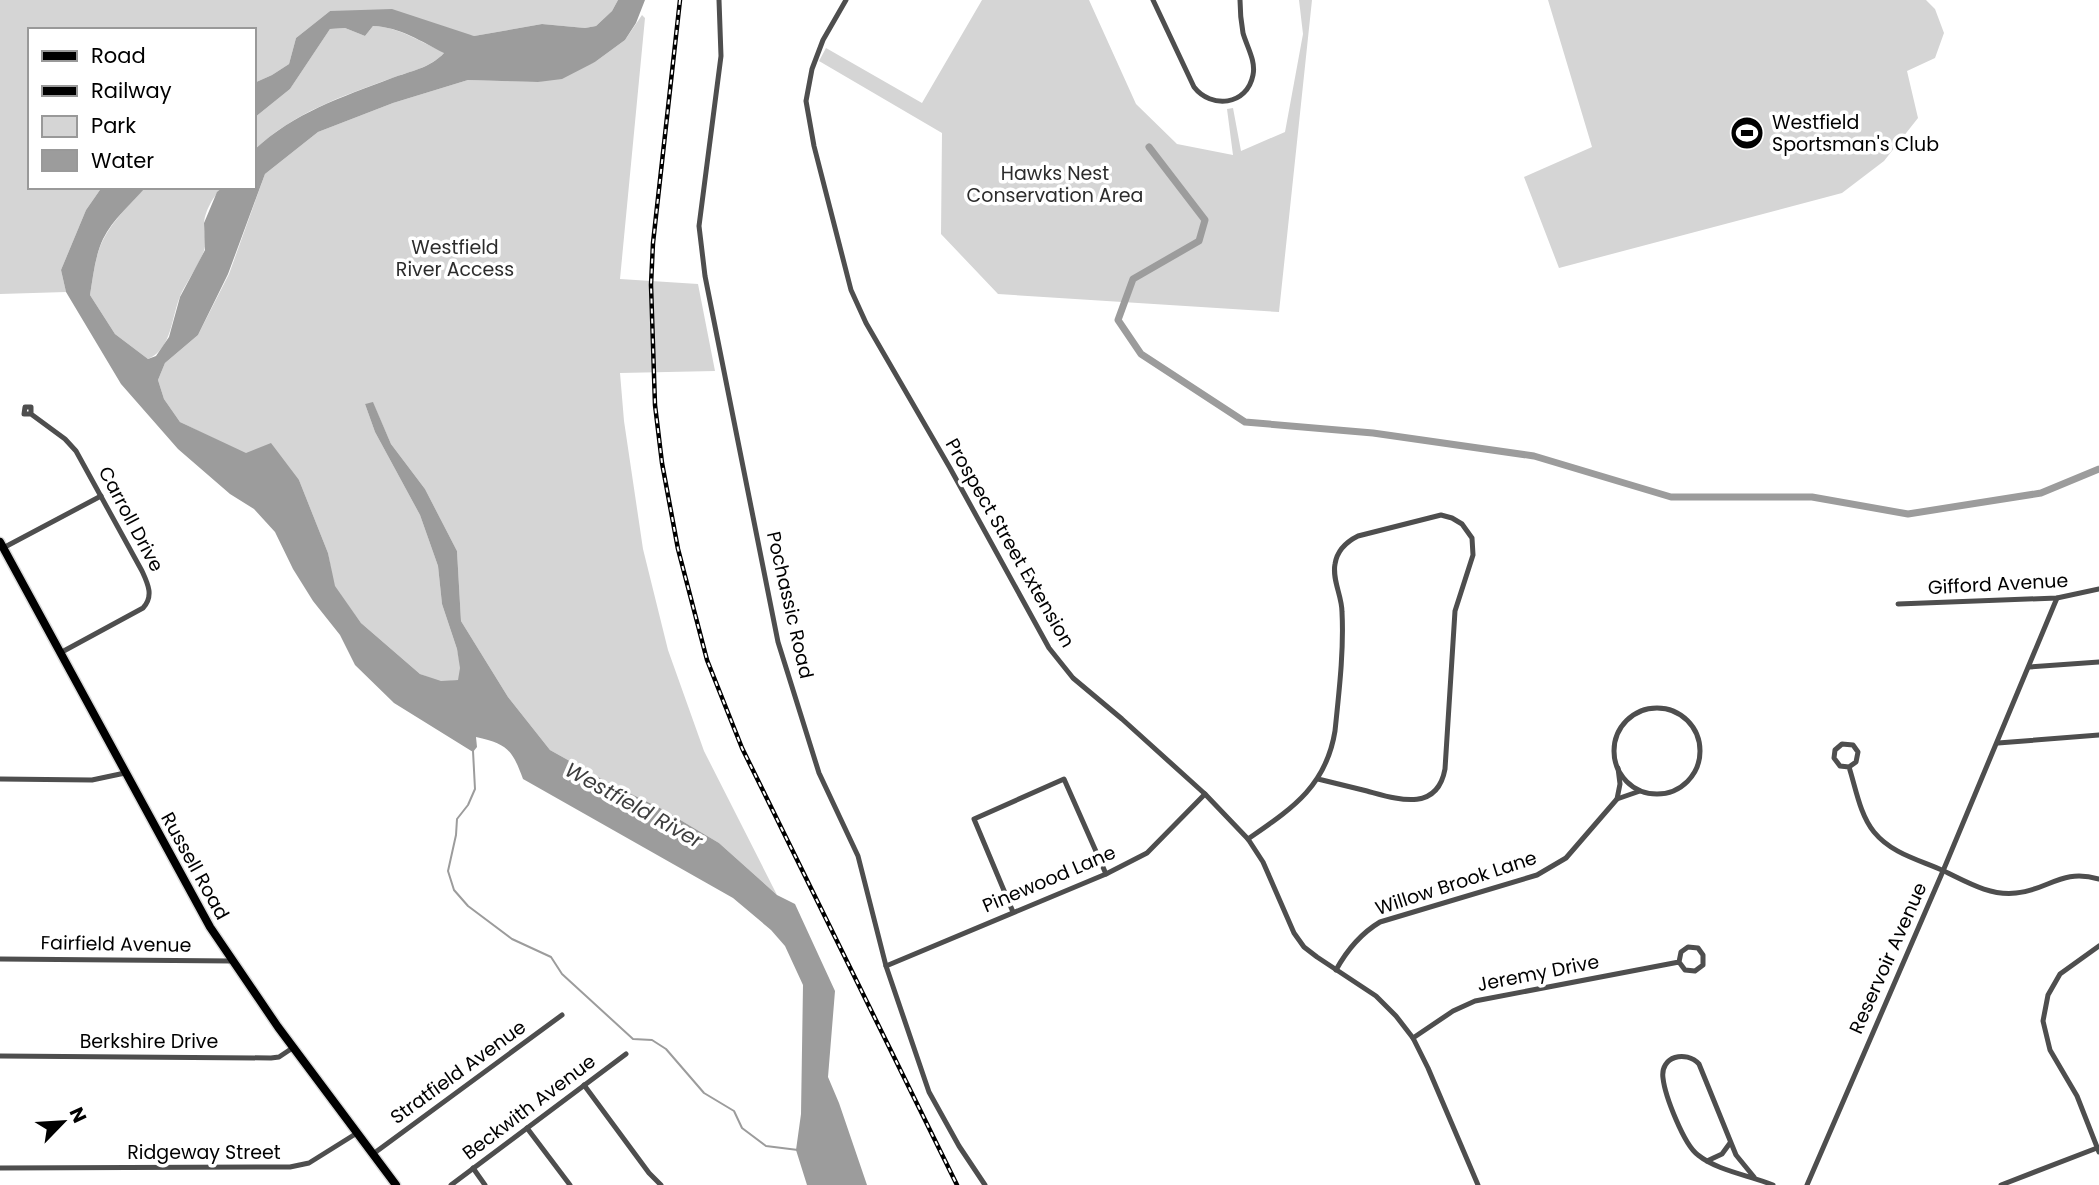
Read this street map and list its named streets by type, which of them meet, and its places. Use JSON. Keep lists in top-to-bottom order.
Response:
{
  "streets": {
    "main road": ["Russell Road"],
    "street": [
      "Carroll Drive",
      "Prospect Street Extension",
      "Gifford Avenue",
      "Pochassic Road",
      "Pinewood Lane",
      "Willow Brook Lane",
      "Fairfield Avenue",
      "Reservoir Avenue",
      "Jeremy Drive",
      "Berkshire Drive",
      "Stratfield Avenue",
      "Beckwith Avenue",
      "Ridgeway Street"
    ]
  },
  "crossings": [
    ["Carroll Drive", "Russell Road"],
    ["Prospect Street Extension", "Pinewood Lane"],
    ["Prospect Street Extension", "Willow Brook Lane"],
    ["Prospect Street Extension", "Jeremy Drive"],
    ["Gifford Avenue", "Reservoir Avenue"],
    ["Pochassic Road", "Pinewood Lane"],
    ["Russell Road", "Fairfield Avenue"],
    ["Russell Road", "Berkshire Drive"],
    ["Russell Road", "Stratfield Avenue"],
    ["Russell Road", "Ridgeway Street"]
  ],
  "water": ["Westfield River"],
  "parks": ["Hawks Nest Conservation Area", "Westfield River Access"],
  "places": {
    "sports": ["Westfield Sportsman's Club"]
  },
  "legend": [
    "Road",
    "Railway",
    "Park",
    "Water"
  ],
  "north": "top right"
}
